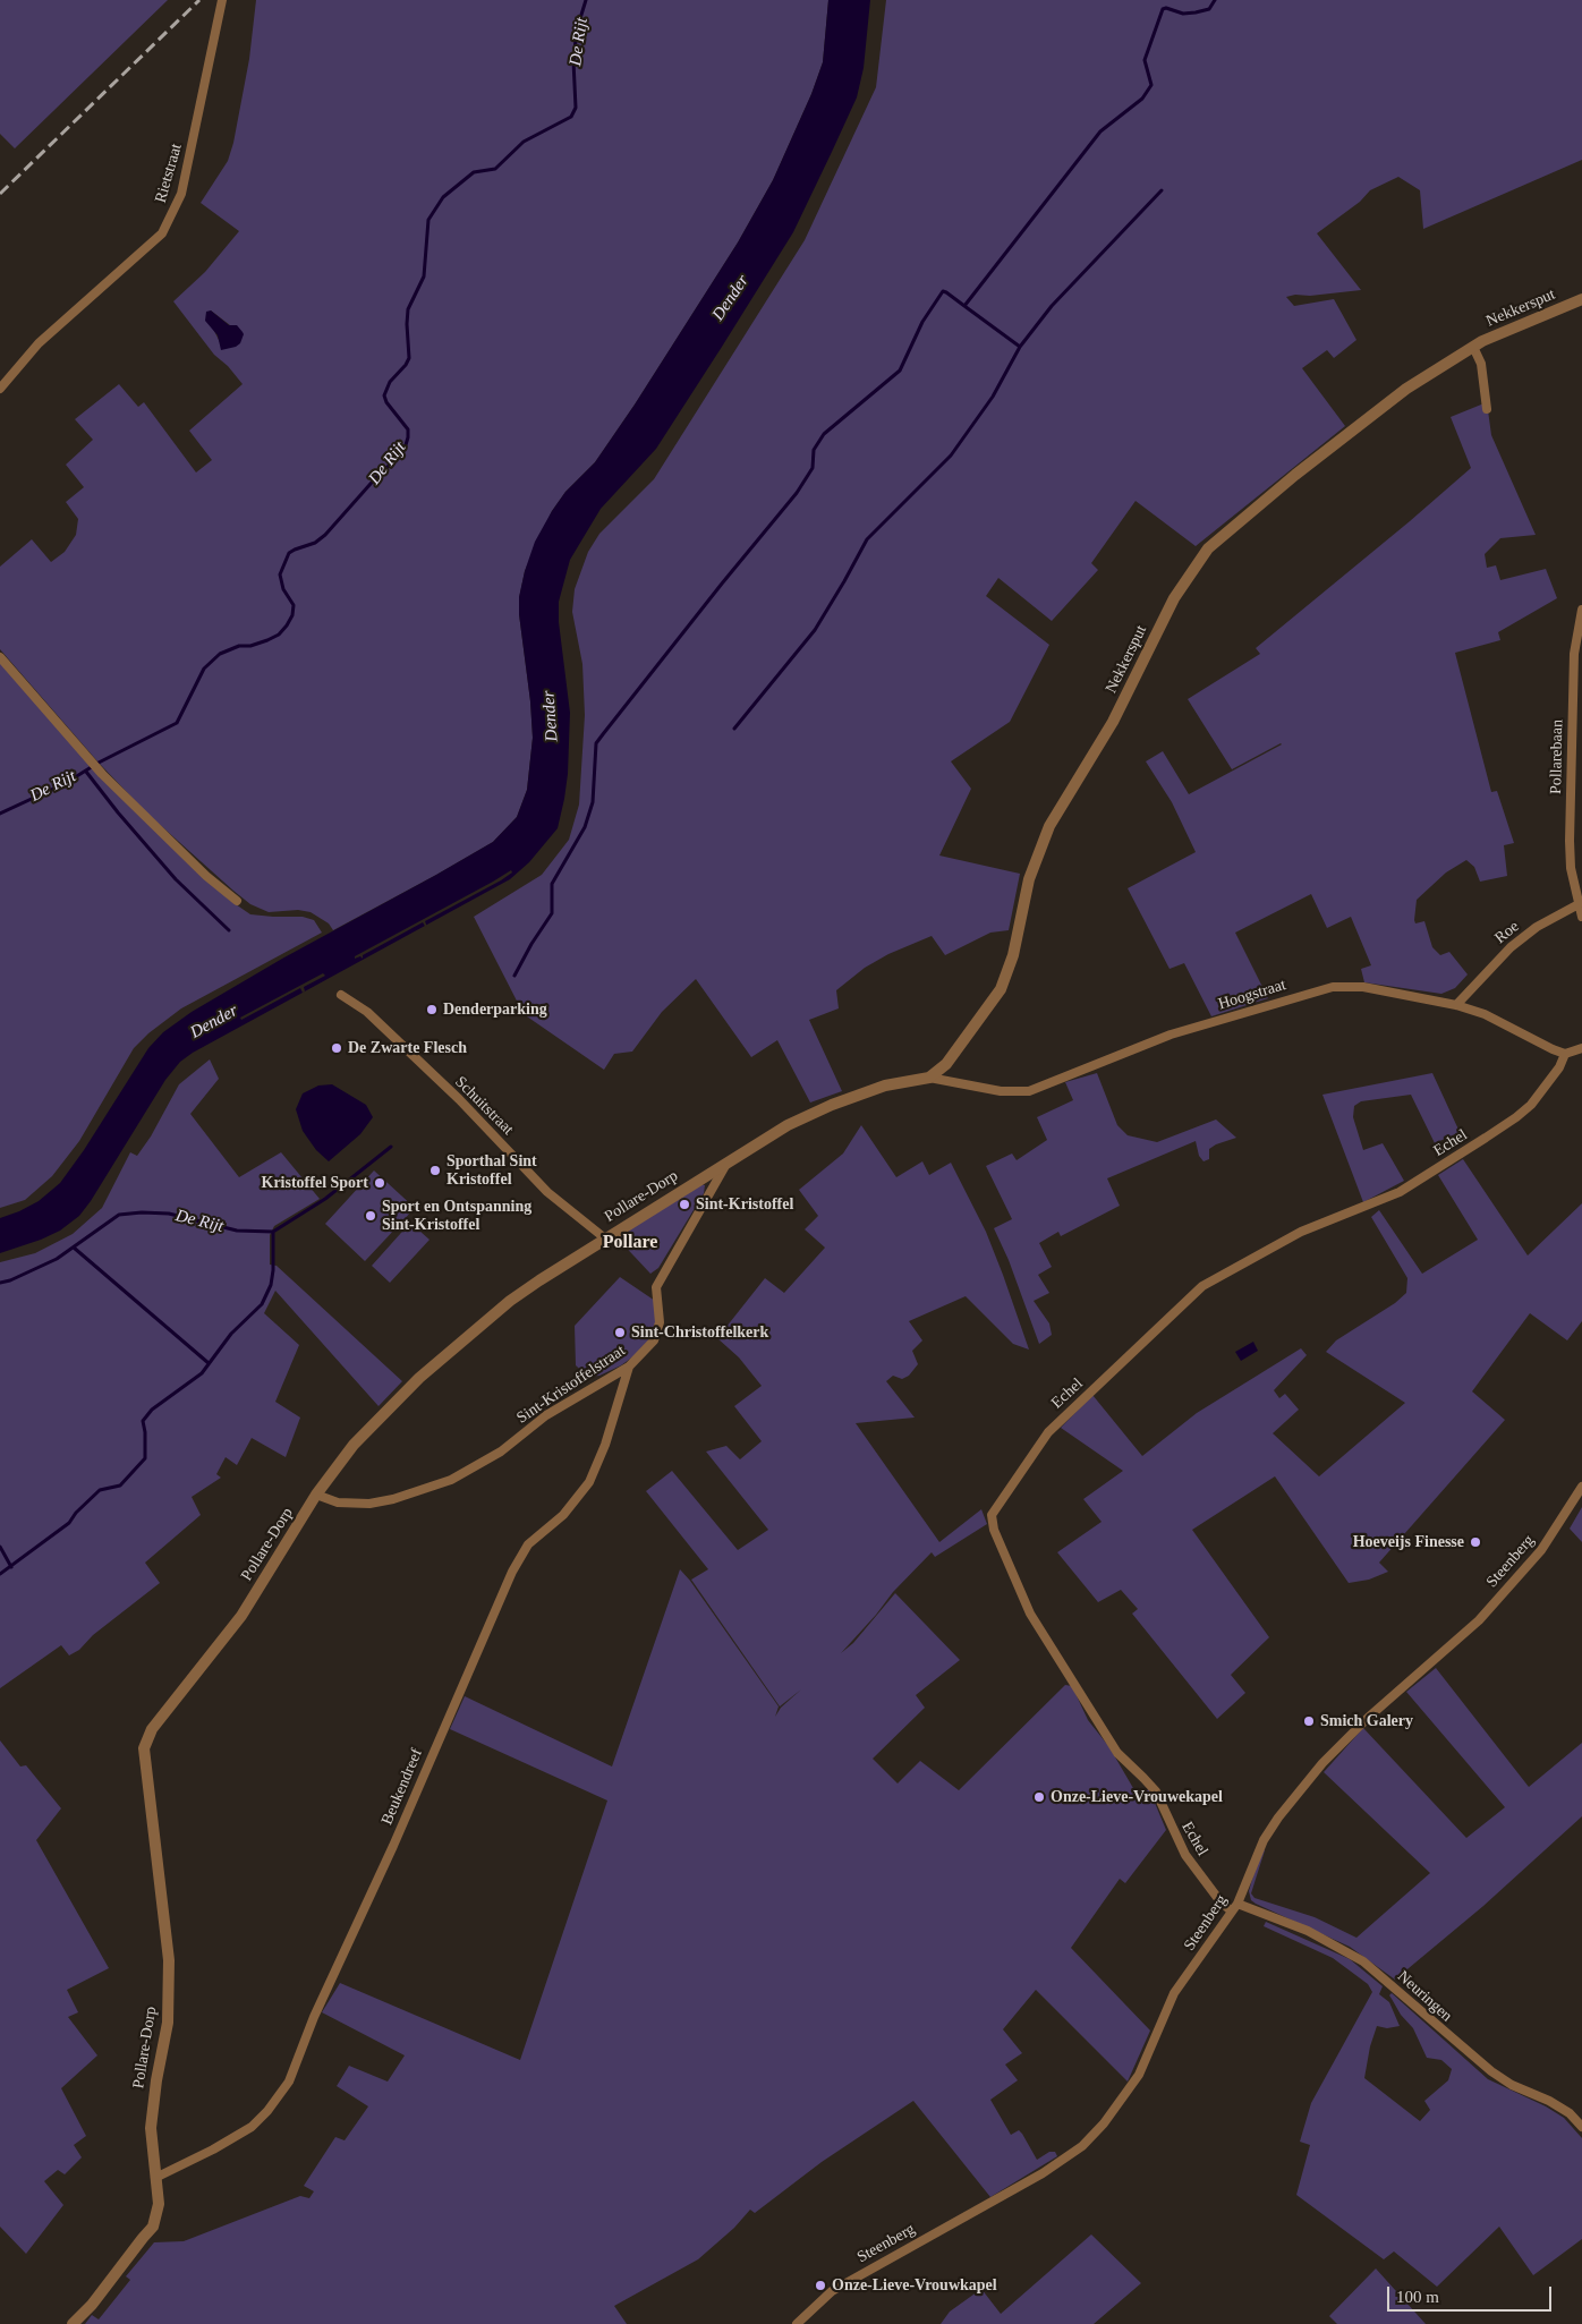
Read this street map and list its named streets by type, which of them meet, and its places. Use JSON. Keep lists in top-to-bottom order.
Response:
{
  "streets": {
    "street": [
      "Rietstraat",
      "Nekkersput",
      "Pollarebaan",
      "Roe",
      "Hoogstraat",
      "Schuitstraat",
      "Echel",
      "Pollare-Dorp",
      "Sint-Kristoffelstraat",
      "Steenberg",
      "Beukendreef",
      "Neuringen"
    ]
  },
  "crossings": [
    ["Nekkersput", "Hoogstraat"],
    ["Nekkersput", "Pollare-Dorp"],
    ["Pollarebaan", "Roe"],
    ["Roe", "Hoogstraat"],
    ["Hoogstraat", "Echel"],
    ["Hoogstraat", "Pollare-Dorp"],
    ["Schuitstraat", "Pollare-Dorp"],
    ["Echel", "Steenberg"],
    ["Pollare-Dorp", "Sint-Kristoffelstraat"],
    ["Pollare-Dorp", "Beukendreef"],
    ["Sint-Kristoffelstraat", "Beukendreef"],
    ["Steenberg", "Neuringen"]
  ],
  "districts": ["Pollare"],
  "water": ["De Rijt", "Dender"],
  "places": [
    "Denderparking",
    "De Zwarte Flesch",
    "Sporthal Sint Kristoffel",
    "Kristoffel Sport",
    "Sint-Kristoffel",
    "Sport en Ontspanning Sint-Kristoffel",
    "Sint-Christoffelkerk",
    "Hoeveijs Finesse",
    "Smich Galery",
    "Onze-Lieve-Vrouwekapel",
    "Onze-Lieve-Vrouwkapel"
  ],
  "scale_bar": "100 m"
}
